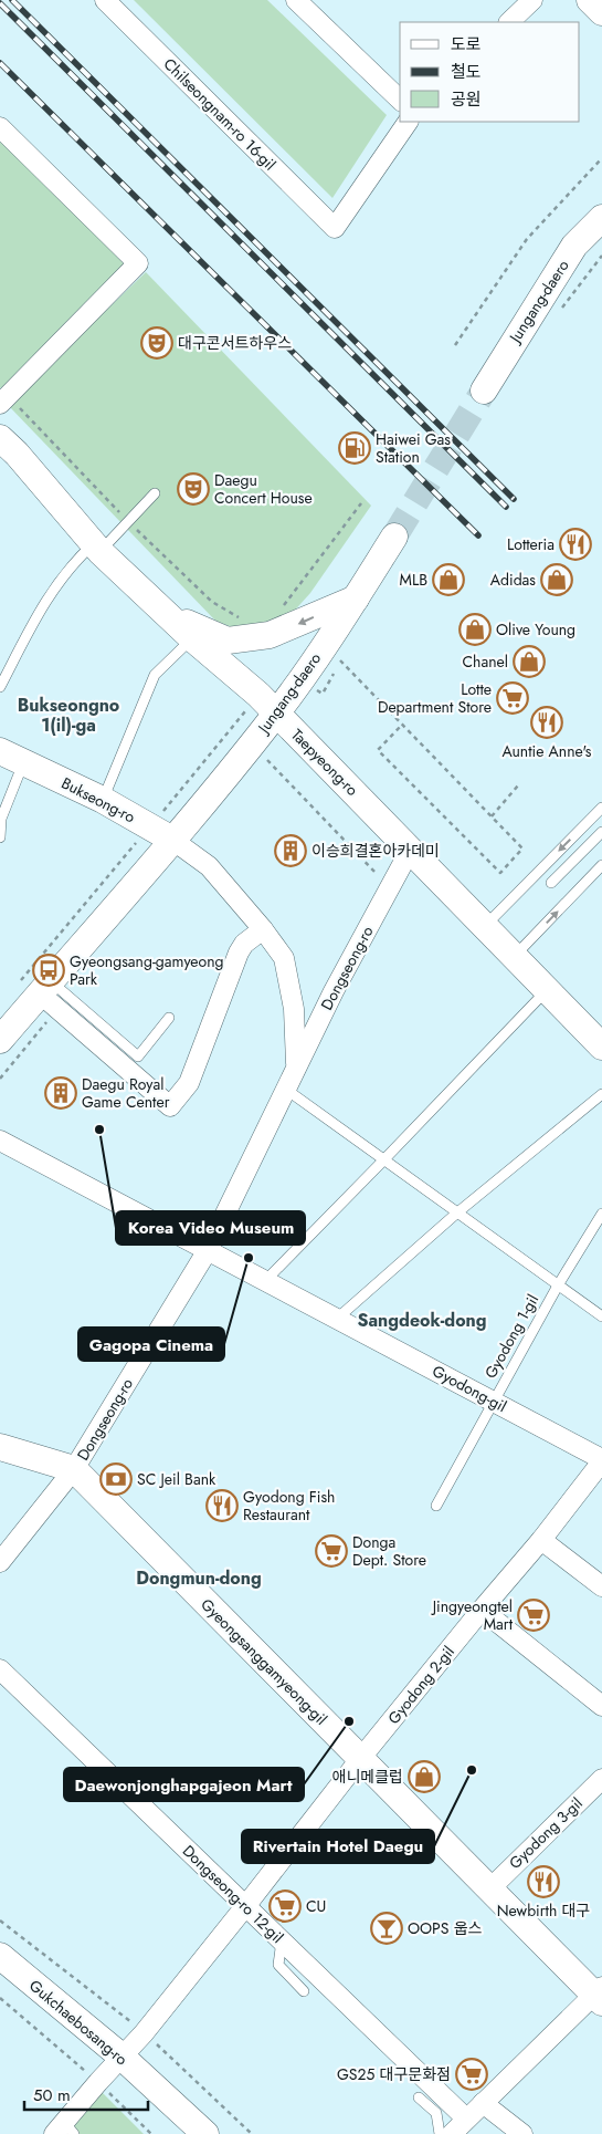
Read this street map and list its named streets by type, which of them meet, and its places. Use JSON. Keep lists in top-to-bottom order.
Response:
{
  "streets": {
    "main road": [
      "Jungang-daero",
      "Taepyeong-ro",
      "Bukseong-ro",
      "Gyeongsanggamyeong-gil",
      "Gukchaebosang-ro"
    ],
    "street": [
      "Chilseongnam-ro 16-gil",
      "Dongseong-ro",
      "Gyodong-gil",
      "Gyodong 2-gil",
      "Gyodong 3-gil",
      "Dongseong-ro 12-gil"
    ],
    "lane": ["Gyodong 1-gil"]
  },
  "crossings": [
    ["Jungang-daero", "Taepyeong-ro"],
    ["Jungang-daero", "Bukseong-ro"],
    ["Taepyeong-ro", "Dongseong-ro"],
    ["Dongseong-ro", "Gyodong-gil"],
    ["Dongseong-ro", "Gyeongsanggamyeong-gil"],
    ["Gyodong 1-gil", "Gyodong-gil"],
    ["Gyodong-gil", "Gyodong 2-gil"],
    ["Gyeongsanggamyeong-gil", "Gyodong 2-gil"],
    ["Gyeongsanggamyeong-gil", "Gyodong 3-gil"],
    ["Gyodong 2-gil", "Dongseong-ro 12-gil"],
    ["Gyodong 2-gil", "Gukchaebosang-ro"]
  ],
  "districts": ["Bukseongno 1(il)-ga", "Sangdeok-dong", "Dongmun-dong"],
  "places": {
    "theatre": ["대구콘서트하우스", "Daegu Concert House"],
    "fuel station": ["Haiwei Gas Station"],
    "restaurant": [
      "Lotteria",
      "Auntie Anne's",
      "Gyodong Fish Restaurant",
      "Newbirth 대구"
    ],
    "shop": [
      "MLB",
      "Adidas",
      "Olive Young",
      "Chanel",
      "애니메클럽"
    ],
    "supermarket": [
      "Lotte Department Store",
      "Donga Dept. Store",
      "Jingyeongtel Mart",
      "CU",
      "GS25 대구문화점"
    ],
    "building": ["이승희결혼아카데미", "Daegu Royal Game Center"],
    "bus stop": ["Gyeongsang-gamyeong Park"],
    "other": [
      "Korea Video Museum",
      "Gagopa Cinema",
      "Daewonjonghapgajeon Mart",
      "Rivertain Hotel Daegu"
    ],
    "bank": ["SC Jeil Bank"],
    "bar": ["OOPS 웁스"]
  },
  "legend": ["도로", "철도", "공원"],
  "scale_bar": "50 m"
}
